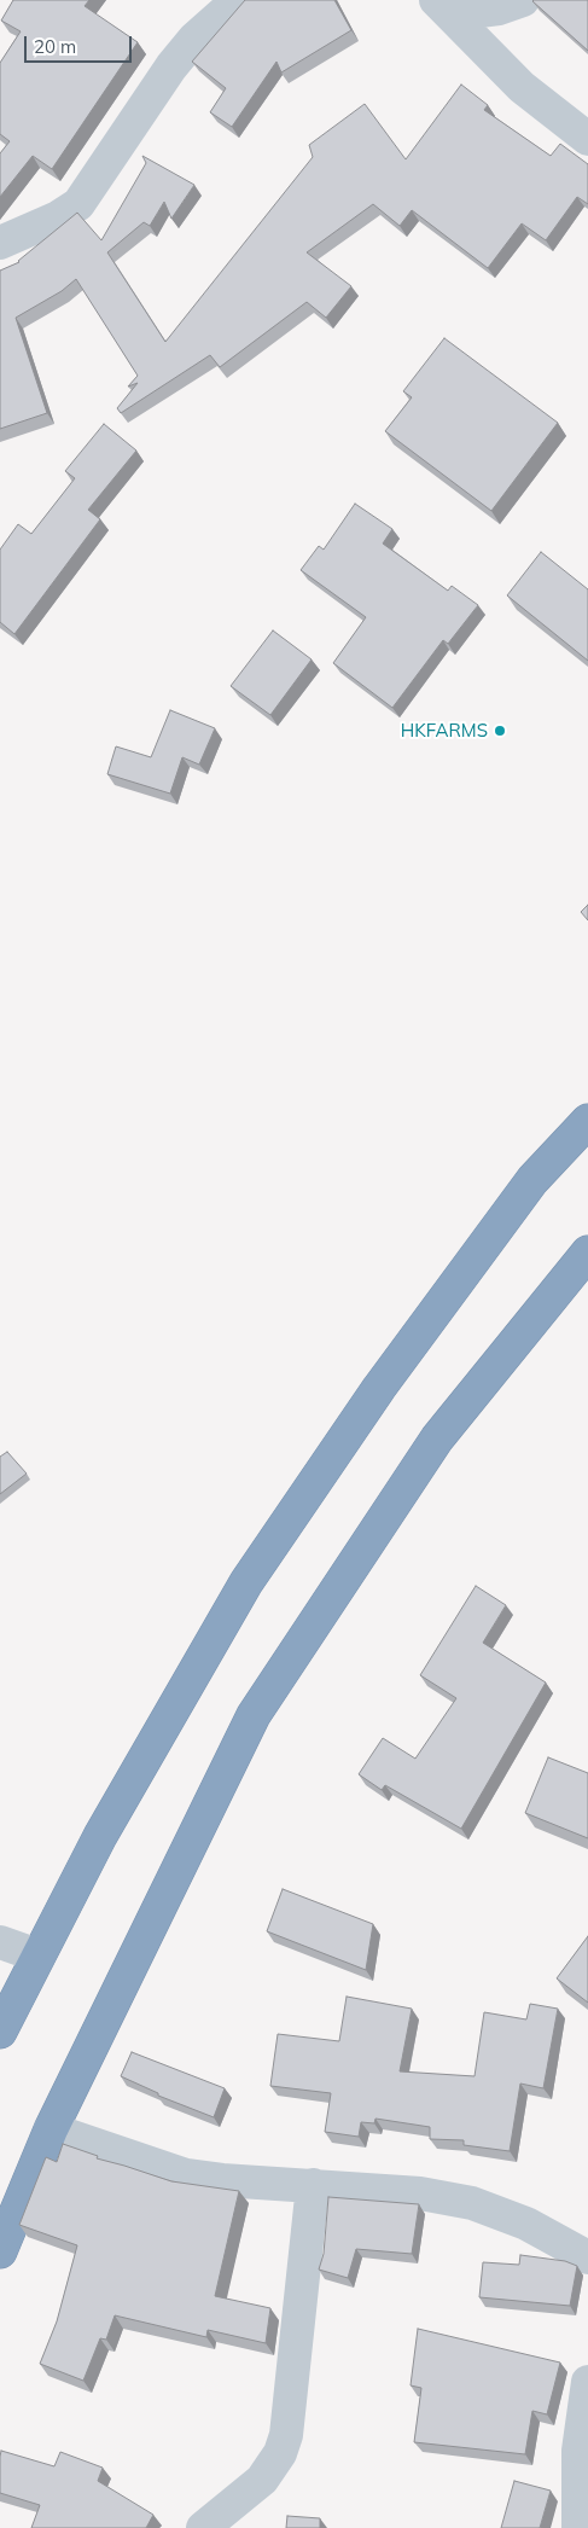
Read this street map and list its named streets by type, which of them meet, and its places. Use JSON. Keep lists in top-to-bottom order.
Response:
{
  "places": ["HKFARMS"],
  "scale_bar": "20 m"
}
